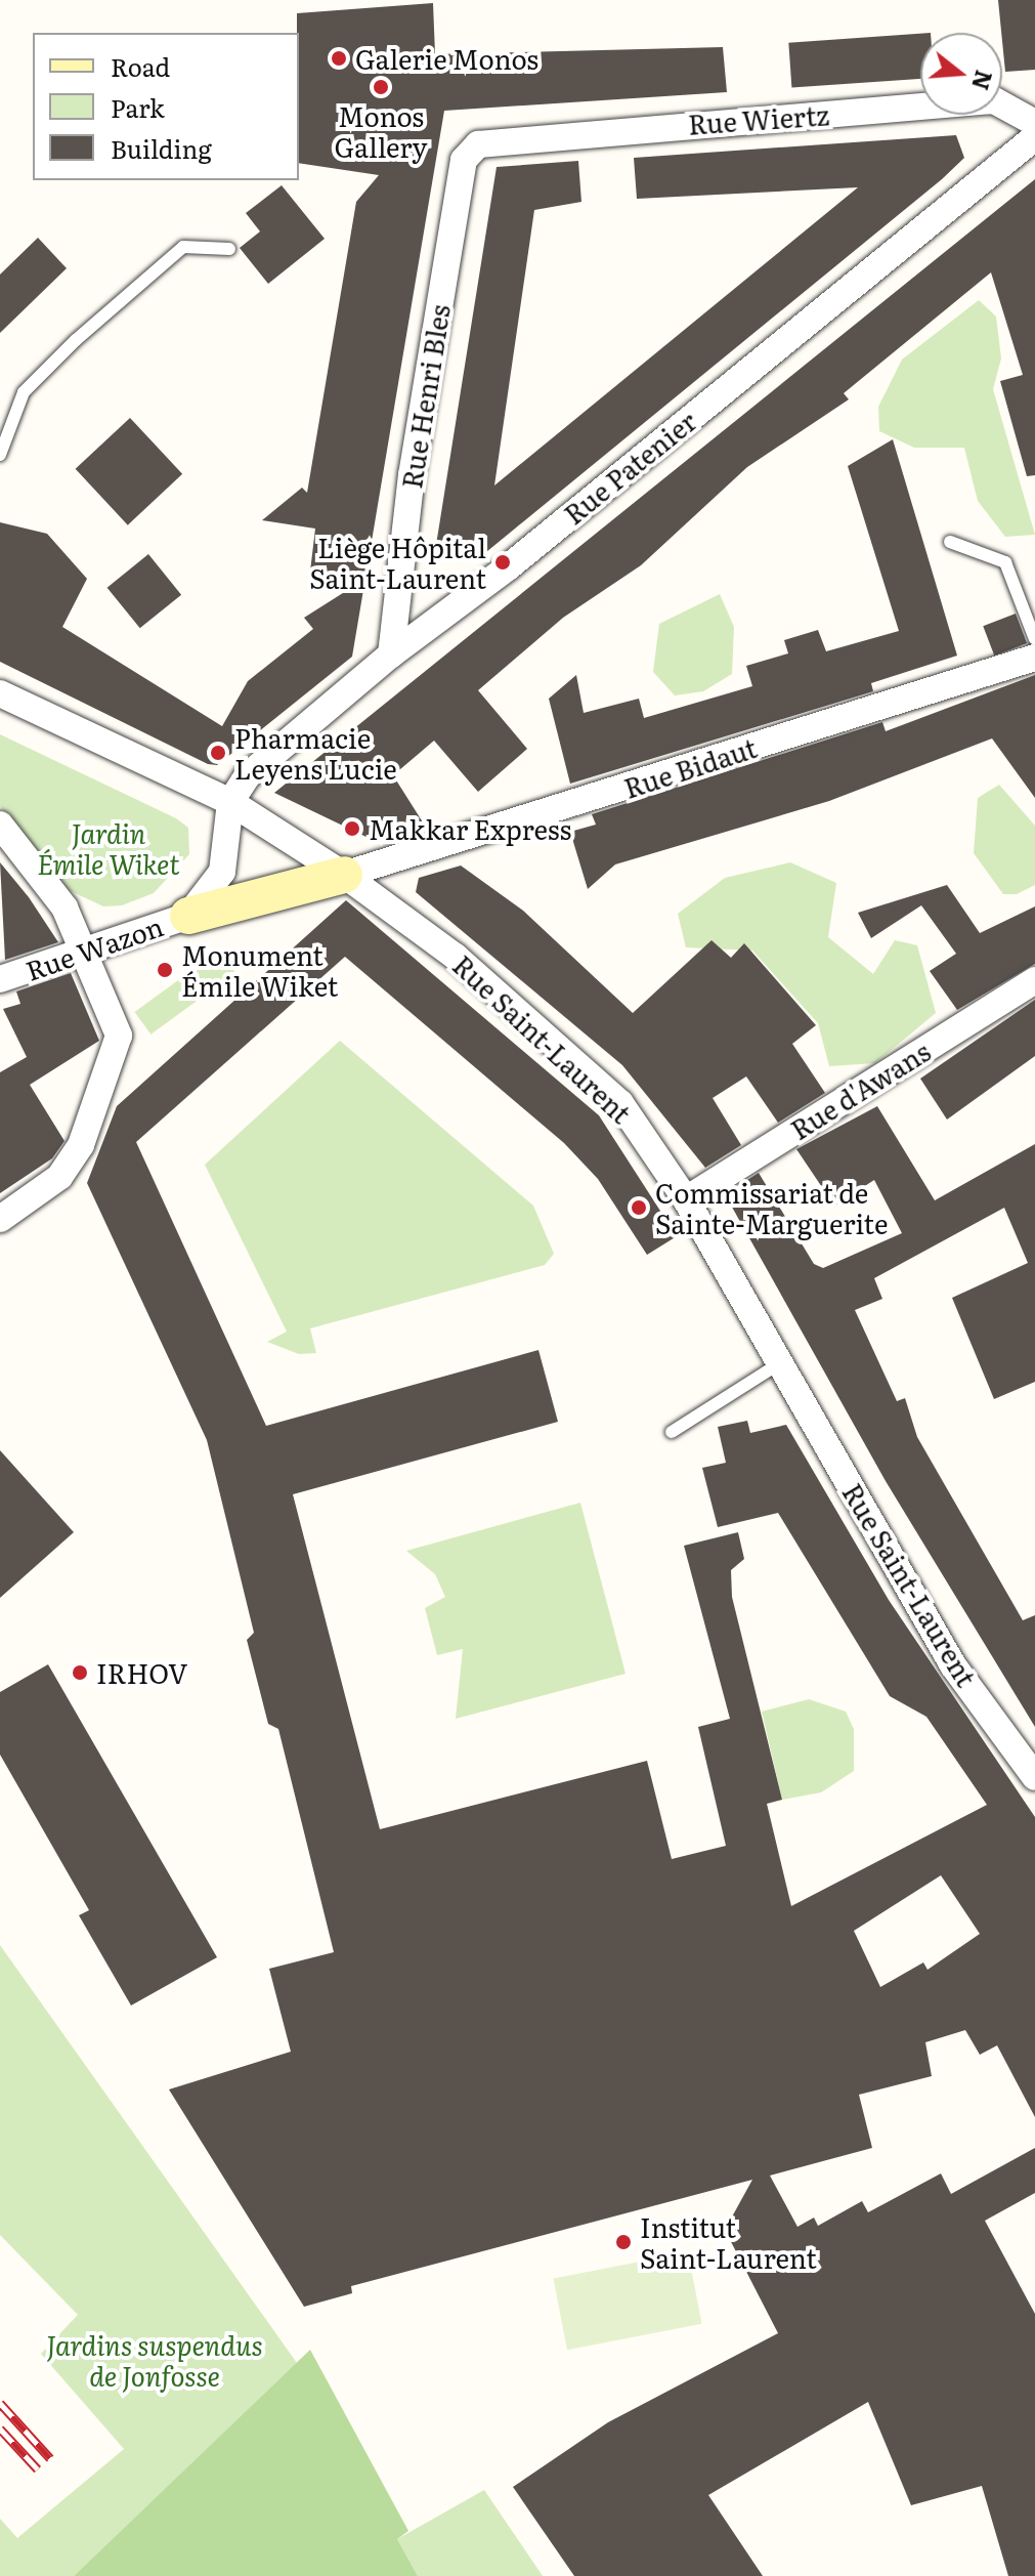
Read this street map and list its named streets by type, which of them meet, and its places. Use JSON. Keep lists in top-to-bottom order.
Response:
{
  "streets": {
    "street": [
      "Rue Wiertz",
      "Rue Henri Bles",
      "Rue Patenier",
      "Rue Bidaut",
      "Rue Wazon",
      "Rue Saint-Laurent",
      "Rue d'Awans"
    ]
  },
  "crossings": [
    ["Rue Wiertz", "Rue Henri Bles"],
    ["Rue Henri Bles", "Rue Patenier"],
    ["Rue Patenier", "Rue Wazon"],
    ["Rue Patenier", "Rue Saint-Laurent"],
    ["Rue Bidaut", "Rue Wazon"],
    ["Rue Bidaut", "Rue Saint-Laurent"],
    ["Rue Wazon", "Rue Saint-Laurent"],
    ["Rue Saint-Laurent", "Rue d'Awans"]
  ],
  "parks": ["Jardin Émile Wiket", "Jardins suspendus de Jonfosse"],
  "places": [
    "Galerie Monos",
    "Monos Gallery",
    "Liège Hôpital Saint-Laurent",
    "Pharmacie Leyens Lucie",
    "Makkar Express",
    "Monument Émile Wiket",
    "Commissariat de Sainte-Marguerite",
    "IRHOV",
    "Institut Saint-Laurent"
  ],
  "legend": ["Road", "Park", "Building"],
  "north": "right"
}
